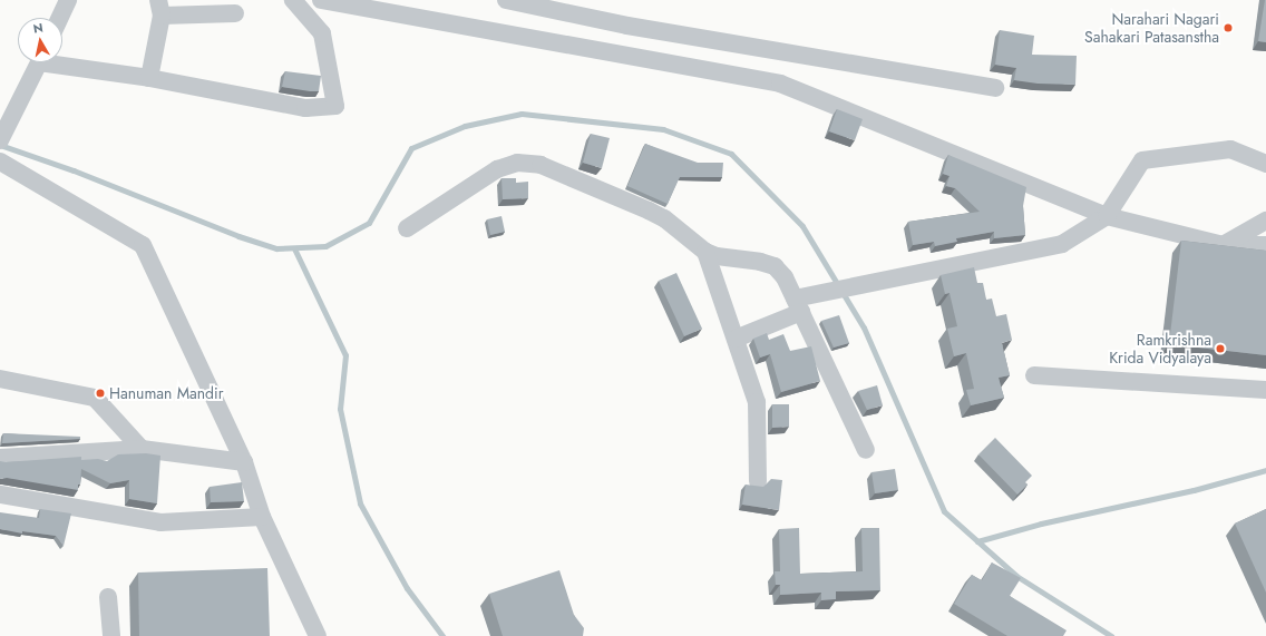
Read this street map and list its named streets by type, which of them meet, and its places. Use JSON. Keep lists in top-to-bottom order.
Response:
{
  "places": ["Narahari Nagari Sahakari Patasanstha", "Ramkrishna Krida Vidyalaya", "Hanuman Mandir"],
  "north": "top"
}
